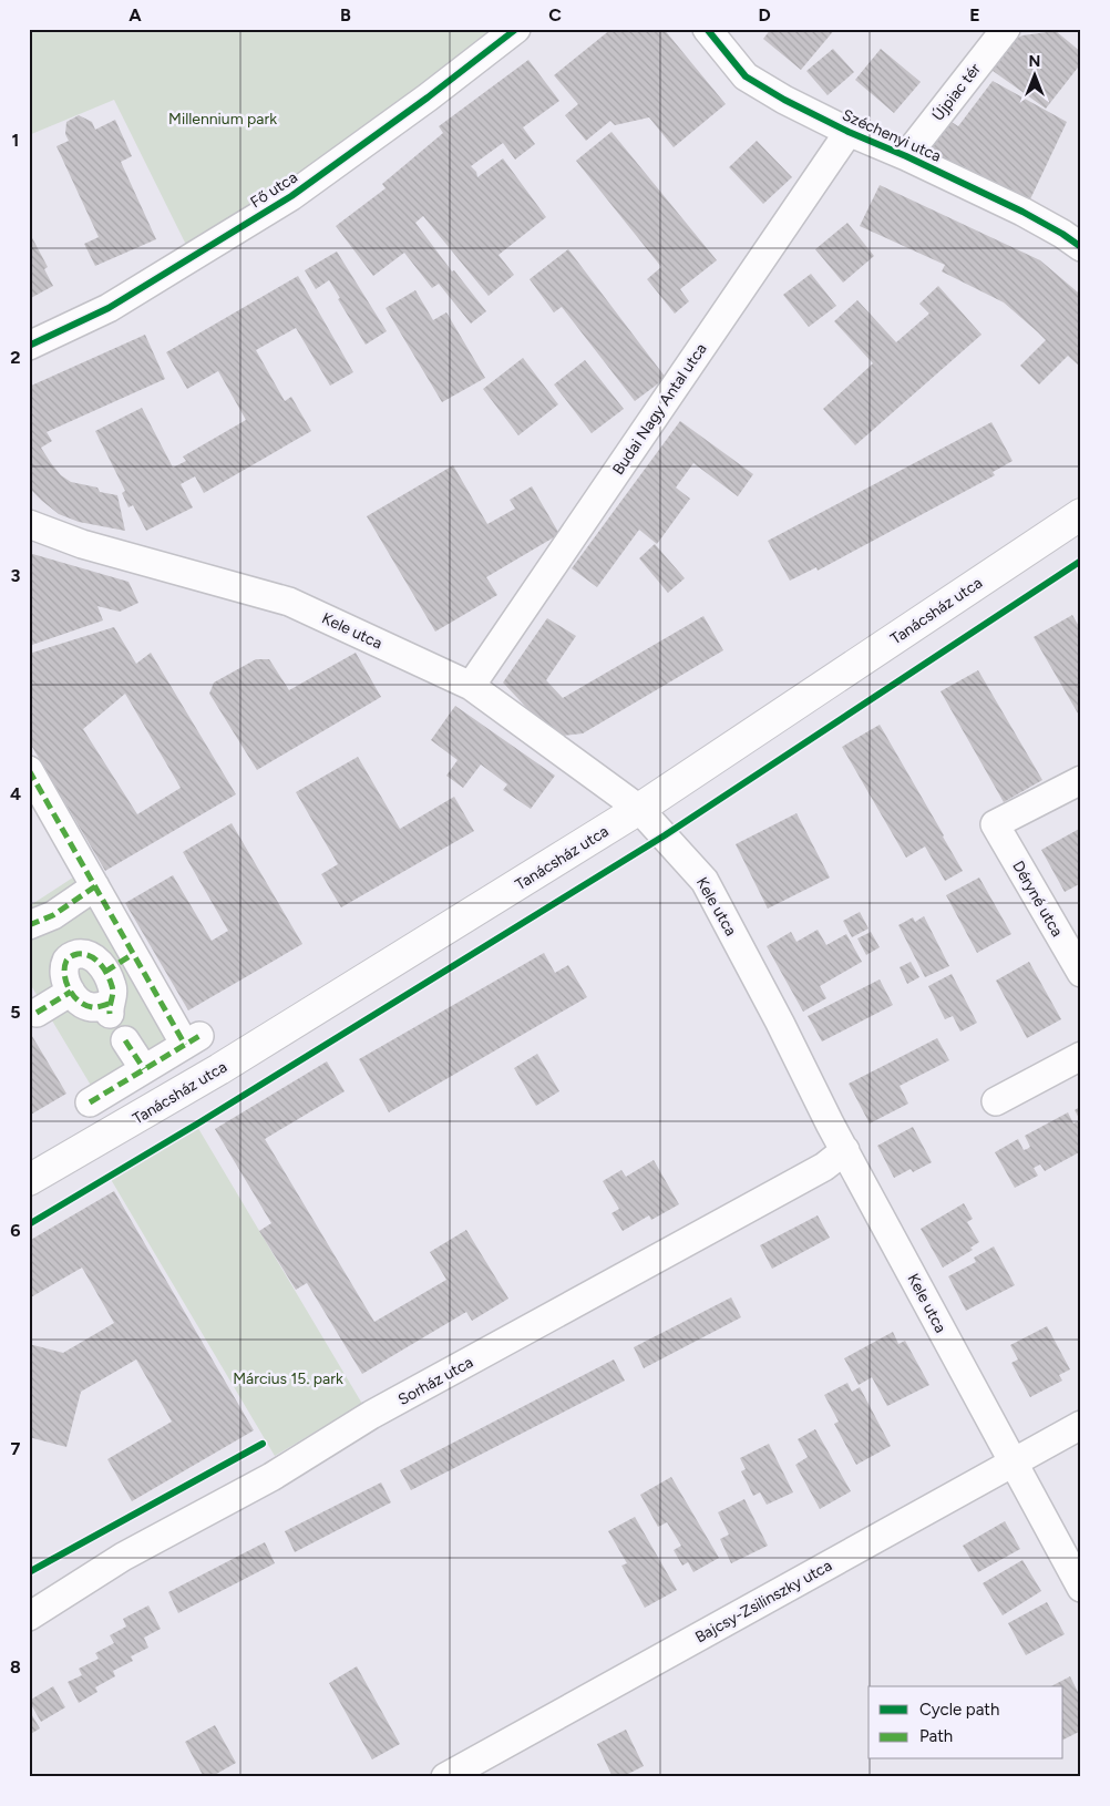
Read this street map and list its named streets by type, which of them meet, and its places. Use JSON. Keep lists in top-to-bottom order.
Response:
{
  "streets": {
    "main road": ["Tanácsház utca"],
    "street": [
      "Újpiac tér",
      "Széchenyi utca",
      "Fő utca",
      "Budai Nagy Antal utca",
      "Kele utca",
      "Déryné utca",
      "Sorház utca",
      "Bajcsy-Zsilinszky utca"
    ]
  },
  "crossings": [
    ["Újpiac tér", "Széchenyi utca"],
    ["Széchenyi utca", "Budai Nagy Antal utca"],
    ["Budai Nagy Antal utca", "Kele utca"],
    ["Tanácsház utca", "Kele utca"],
    ["Kele utca", "Sorház utca"],
    ["Kele utca", "Bajcsy-Zsilinszky utca"]
  ],
  "parks": ["Millennium park", "Március 15. park"],
  "legend": ["Cycle path", "Path"],
  "north": "top",
  "grid": {
    "columns": [
      "A",
      "B",
      "C",
      "D",
      "E"
    ],
    "rows": [
      "1",
      "2",
      "3",
      "4",
      "5",
      "6",
      "7",
      "8"
    ]
  }
}
